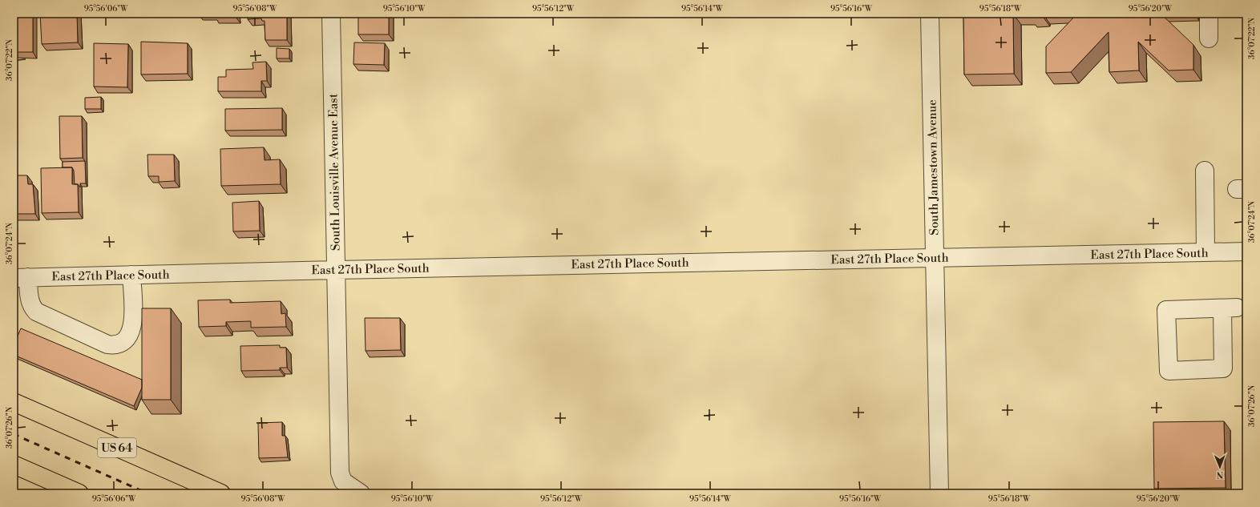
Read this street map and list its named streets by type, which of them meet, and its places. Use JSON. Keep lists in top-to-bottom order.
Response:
{
  "streets": {
    "highway": ["US 64"],
    "street": ["South Jamestown Avenue", "South Louisville Avenue East", "East 27th Place South"]
  },
  "crossings": [
    ["South Jamestown Avenue", "East 27th Place South"],
    ["South Louisville Avenue East", "East 27th Place South"]
  ],
  "north": "bottom",
  "coordinates": [
    "95°56'06\"W",
    "95°56'08\"W",
    "95°56'10\"W",
    "95°56'12\"W",
    "95°56'14\"W",
    "95°56'16\"W",
    "95°56'18\"W",
    "95°56'20\"W",
    "36°07'22\"N",
    "36°07'24\"N",
    "36°07'26\"N"
  ]
}
